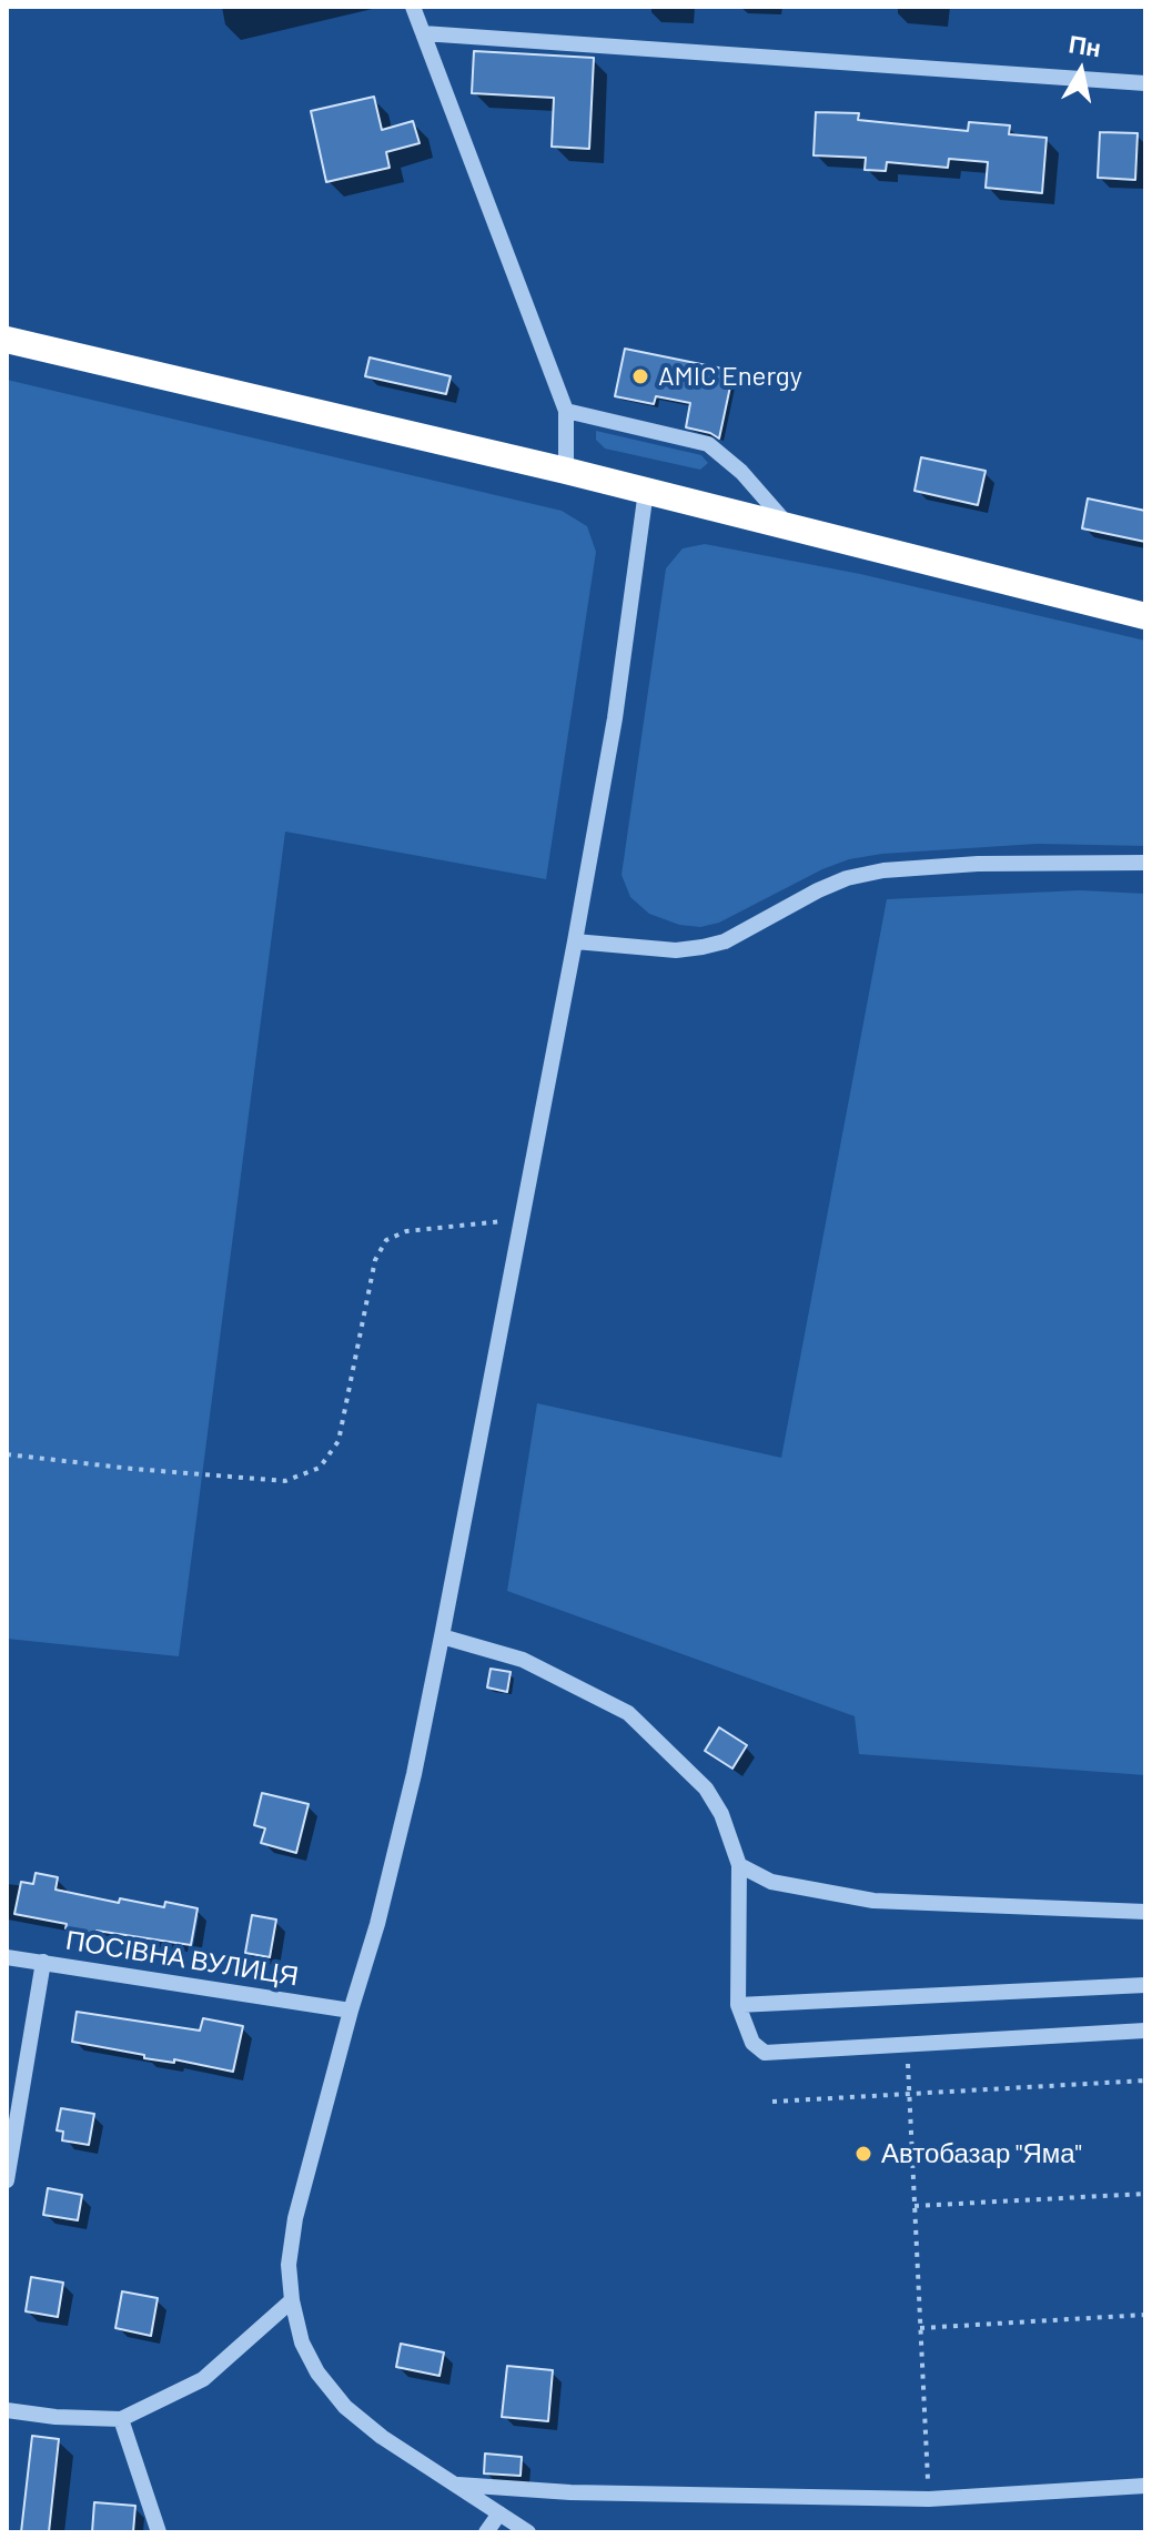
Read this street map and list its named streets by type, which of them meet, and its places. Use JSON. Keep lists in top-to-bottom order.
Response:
{
  "streets": {
    "street": ["ПОСІВНА ВУЛИЦЯ"]
  },
  "places": ["AMIC Energy", "Автобазар \"Яма\""],
  "north": "top"
}
